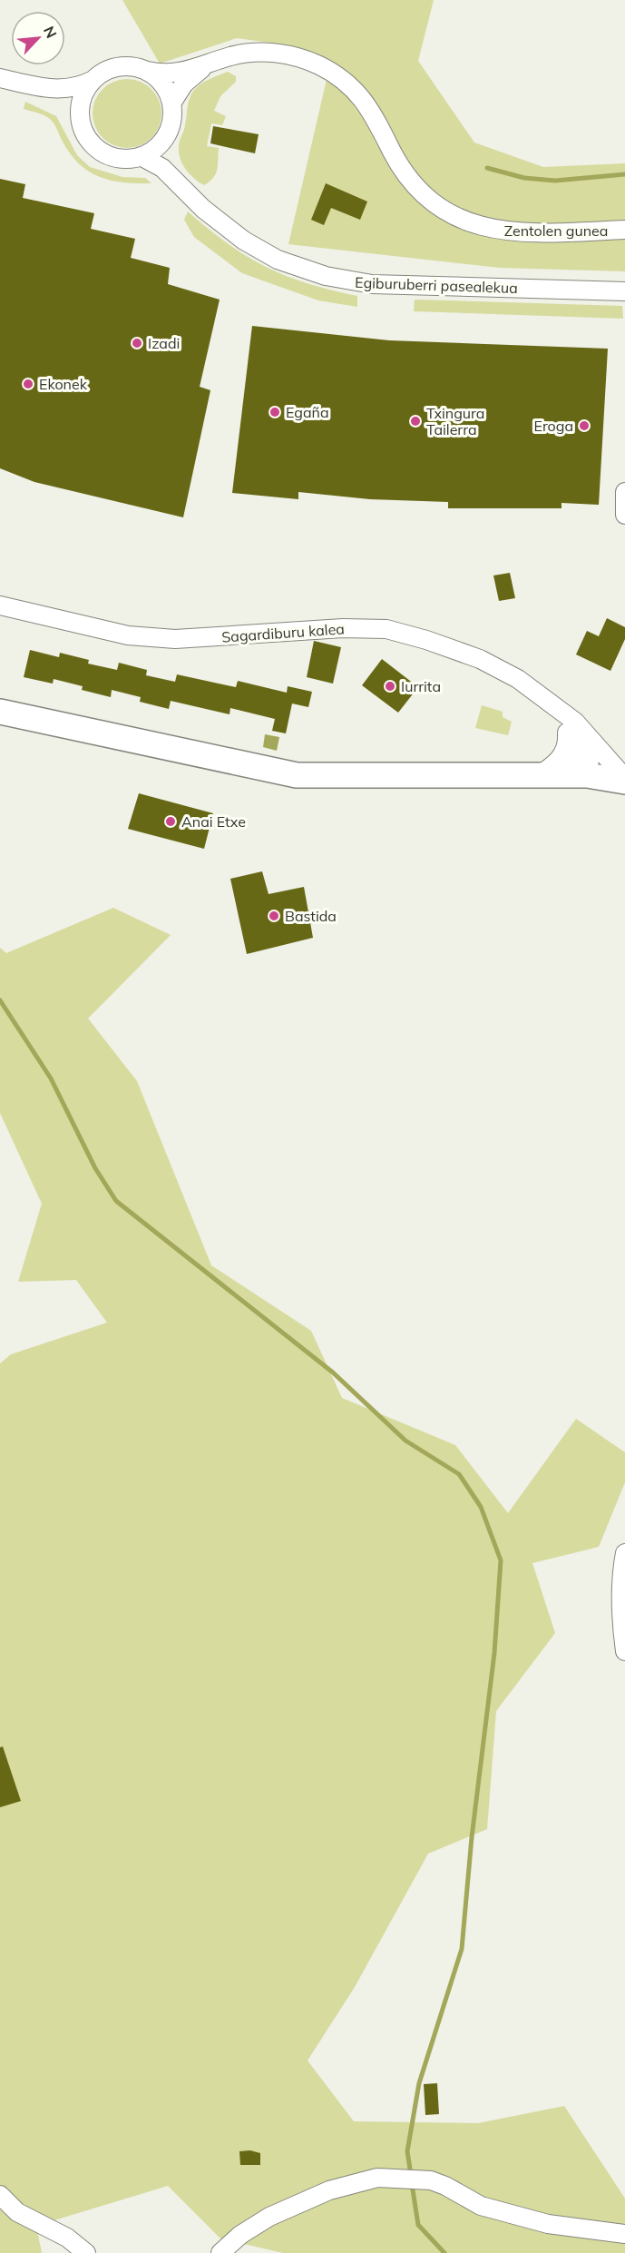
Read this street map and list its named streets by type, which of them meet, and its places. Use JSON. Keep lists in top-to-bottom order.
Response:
{
  "streets": {
    "street": ["Zentolen gunea", "Egiburuberri pasealekua", "Sagardiburu kalea"]
  },
  "crossings": [
    ["Zentolen gunea", "Egiburuberri pasealekua"]
  ],
  "places": [
    "Izadi",
    "Ekonek",
    "Egaña",
    "Txingura Tailerra",
    "Eroga",
    "Iurrita",
    "Anai Etxe",
    "Bastida"
  ],
  "north": "top right"
}
